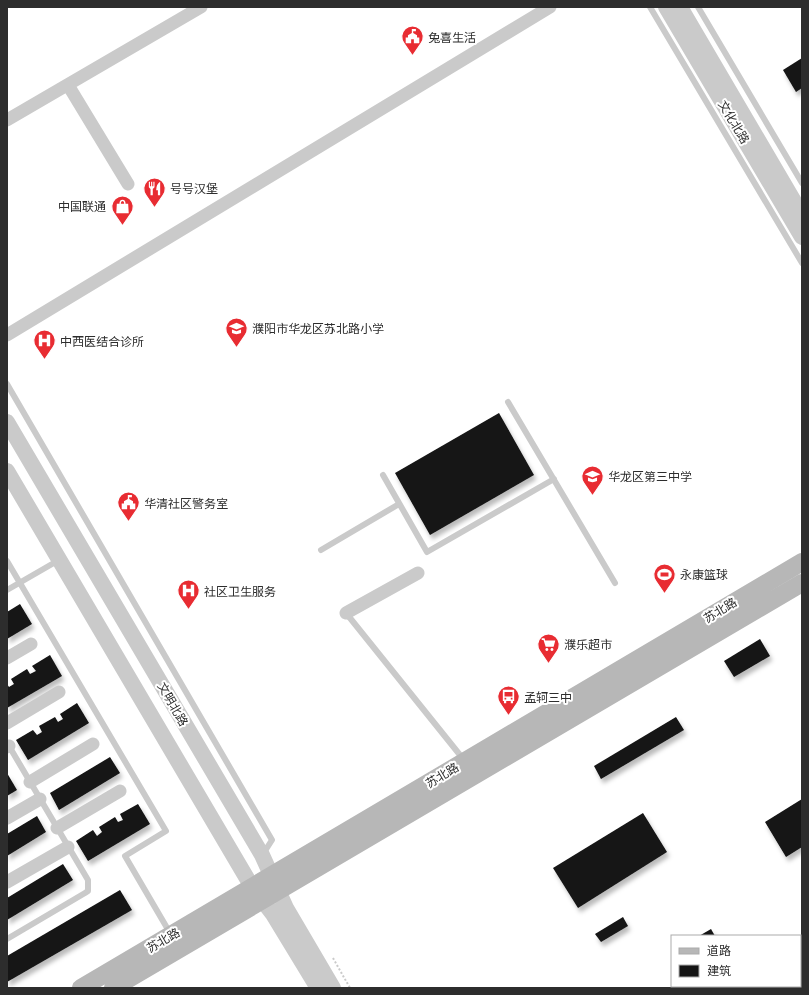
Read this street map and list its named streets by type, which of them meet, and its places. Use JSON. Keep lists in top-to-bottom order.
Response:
{
  "streets": {
    "main road": ["苏北路"],
    "street": ["文化北路", "文明北路"]
  },
  "crossings": [
    ["苏北路", "文明北路"]
  ],
  "places": {
    "public building": ["兔喜生活", "华清社区警务室"],
    "restaurant": ["号号汉堡"],
    "shop": ["中国联通"],
    "school or university": ["濮阳市华龙区苏北路小学", "华龙区第三中学"],
    "hospital": ["中西医结合诊所", "社区卫生服务"],
    "sports": ["永康篮球"],
    "supermarket": ["濮乐超市"],
    "bus stop": ["孟轲三中"]
  },
  "legend": ["道路", "建筑"]
}
